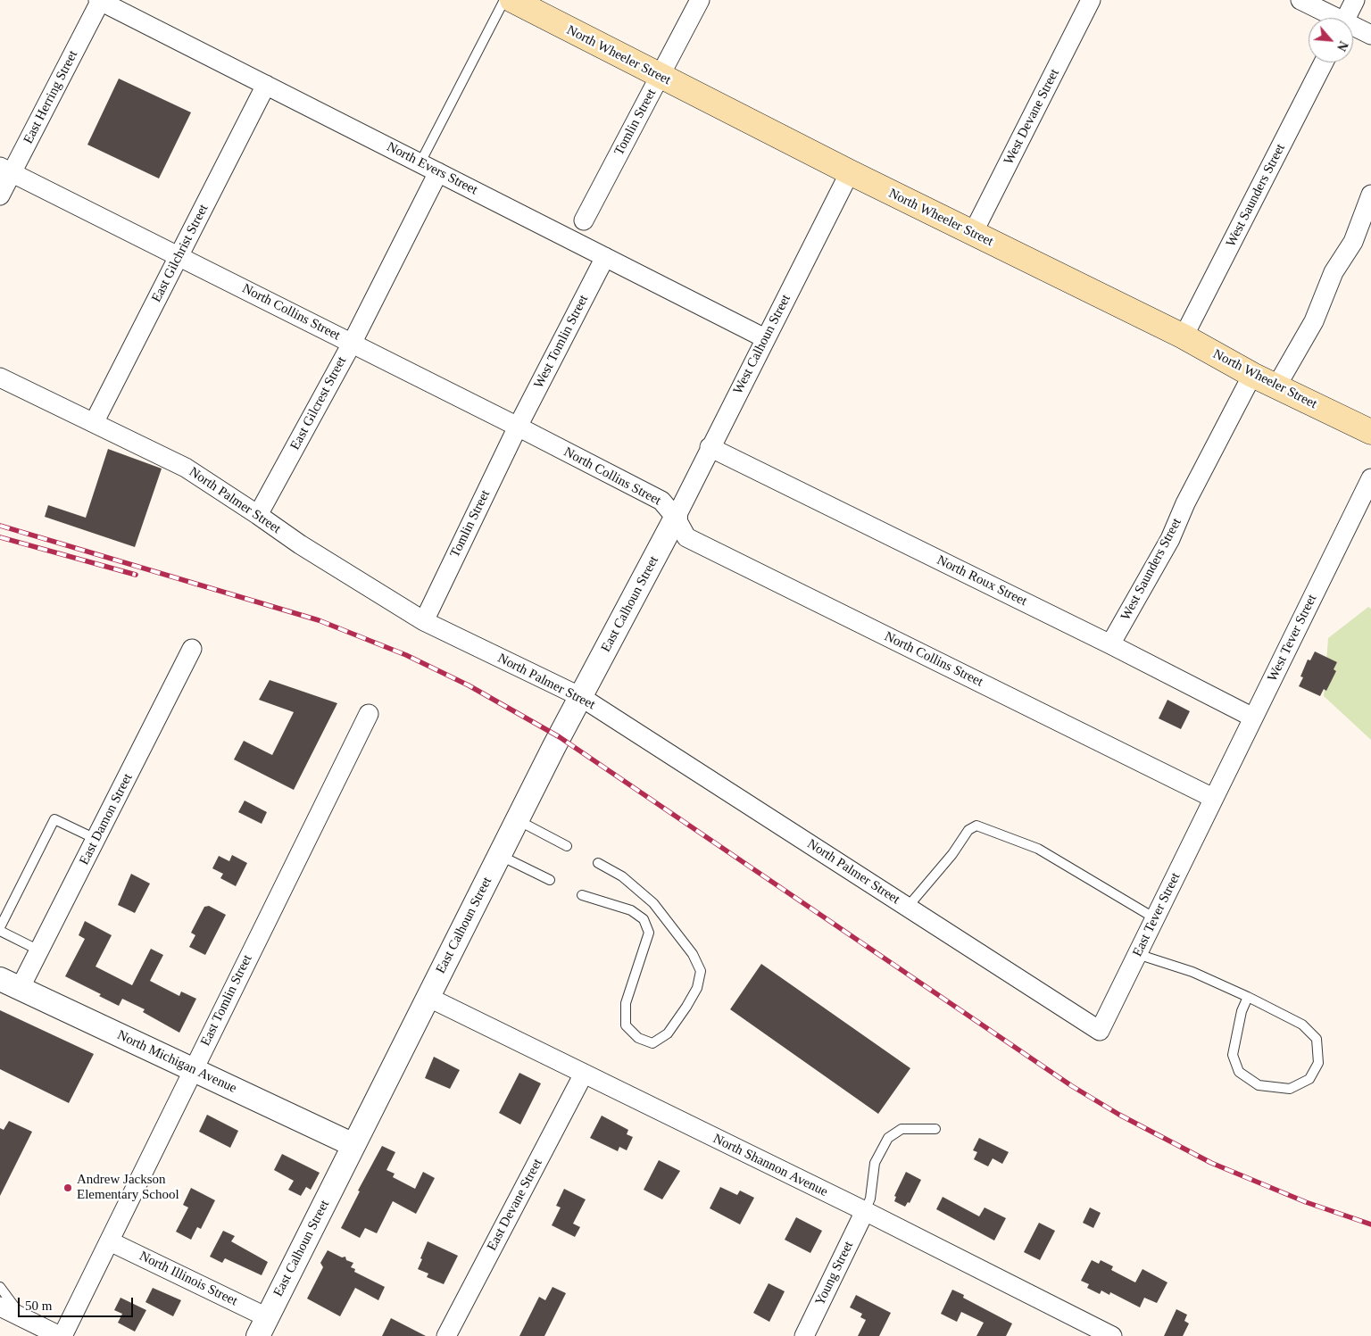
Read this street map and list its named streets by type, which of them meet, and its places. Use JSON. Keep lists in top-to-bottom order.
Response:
{
  "streets": {
    "main road": ["North Wheeler Street"],
    "street": [
      "East Herring Street",
      "West Devane Street",
      "Tomlin Street",
      "North Evers Street",
      "West Saunders Street",
      "East Gilchrist Street",
      "North Collins Street",
      "West Tomlin Street",
      "West Calhoun Street",
      "East Gilcrest Street",
      "North Palmer Street",
      "North Roux Street",
      "East Calhoun Street",
      "West Tever Street",
      "East Damon Street",
      "East Tever Street",
      "East Tomlin Street",
      "North Michigan Avenue",
      "North Shannon Avenue",
      "East Devane Street",
      "Young Street",
      "North Illinois Street"
    ]
  },
  "crossings": [
    ["North Wheeler Street", "West Devane Street"],
    ["North Wheeler Street", "Tomlin Street"],
    ["North Wheeler Street", "West Saunders Street"],
    ["North Wheeler Street", "West Calhoun Street"],
    ["East Herring Street", "North Evers Street"],
    ["East Herring Street", "North Collins Street"],
    ["Tomlin Street", "North Collins Street"],
    ["Tomlin Street", "West Tomlin Street"],
    ["Tomlin Street", "North Palmer Street"],
    ["North Evers Street", "East Gilchrist Street"],
    ["North Evers Street", "West Tomlin Street"],
    ["North Evers Street", "West Calhoun Street"],
    ["North Evers Street", "East Gilcrest Street"],
    ["West Saunders Street", "North Roux Street"],
    ["East Gilchrist Street", "North Collins Street"],
    ["East Gilchrist Street", "North Palmer Street"],
    ["North Collins Street", "West Tomlin Street"],
    ["North Collins Street", "West Calhoun Street"],
    ["North Collins Street", "East Gilcrest Street"],
    ["North Collins Street", "East Calhoun Street"],
    ["North Collins Street", "West Tever Street"],
    ["North Collins Street", "East Tever Street"],
    ["West Calhoun Street", "North Roux Street"],
    ["West Calhoun Street", "East Calhoun Street"],
    ["East Gilcrest Street", "North Palmer Street"],
    ["North Palmer Street", "East Calhoun Street"],
    ["North Palmer Street", "East Tever Street"],
    ["North Roux Street", "West Tever Street"],
    ["East Calhoun Street", "North Michigan Avenue"],
    ["East Calhoun Street", "North Shannon Avenue"],
    ["East Calhoun Street", "North Illinois Street"],
    ["West Tever Street", "East Tever Street"],
    ["East Damon Street", "North Michigan Avenue"],
    ["East Tomlin Street", "North Michigan Avenue"],
    ["East Tomlin Street", "North Illinois Street"],
    ["North Shannon Avenue", "East Devane Street"],
    ["North Shannon Avenue", "Young Street"]
  ],
  "places": ["Andrew Jackson Elementary School"],
  "scale_bar": "50 m",
  "north": "bottom right"
}
